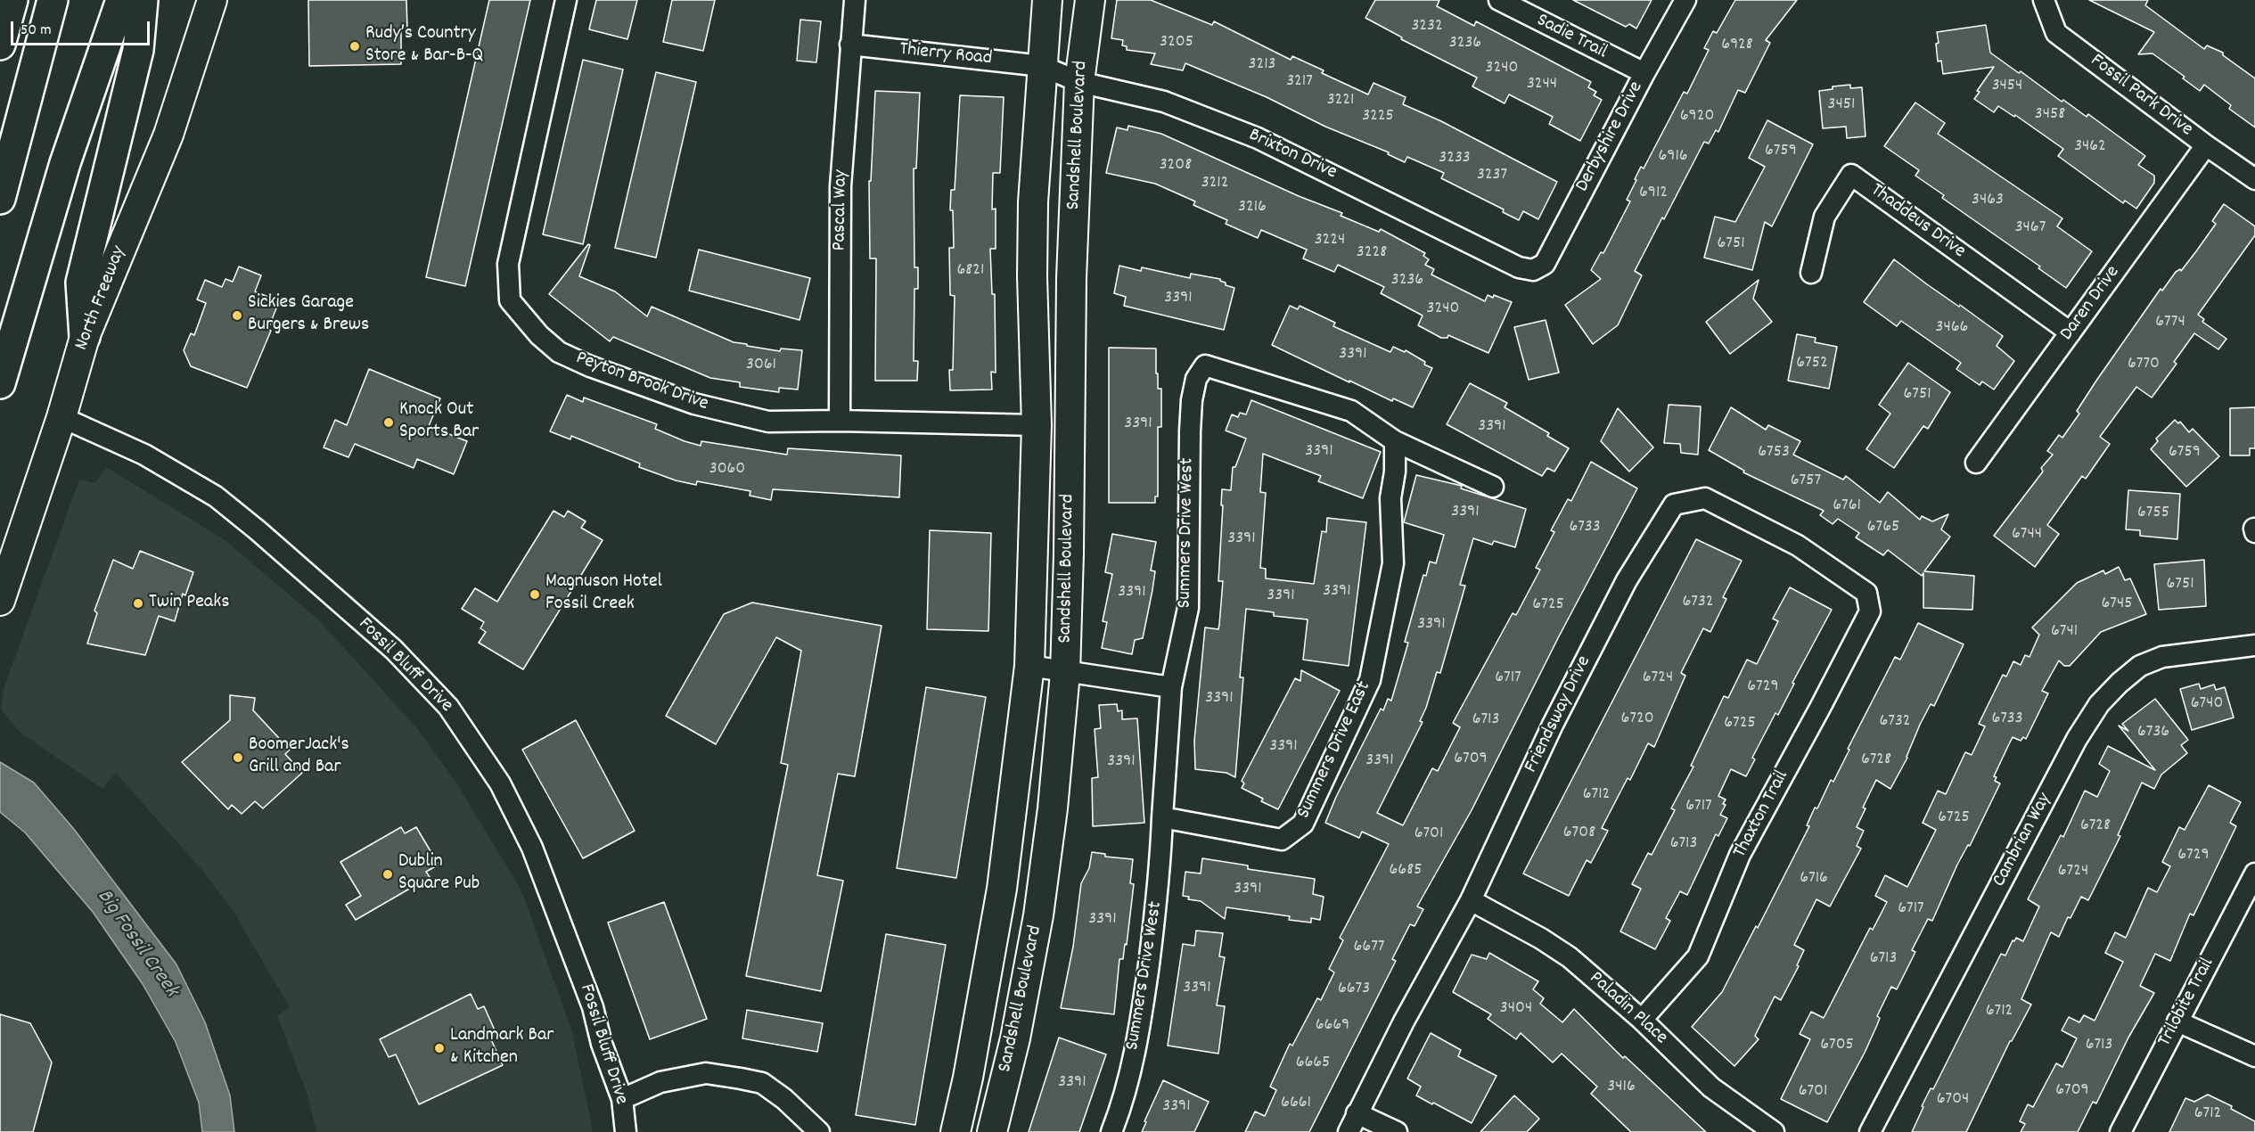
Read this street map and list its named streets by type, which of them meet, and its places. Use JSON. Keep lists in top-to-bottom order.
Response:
{
  "streets": {
    "street": [
      "Sadie Trail",
      "Thierry Road",
      "Fossil Park Drive",
      "Sandshell Boulevard",
      "Derbyshire Drive",
      "Brixton Drive",
      "Pascal Way",
      "Thaddeus Drive",
      "North Freeway",
      "Daren Drive",
      "Peyton Brook Drive",
      "Summers Drive West",
      "Fossil Bluff Drive",
      "Friendsway Drive",
      "Summers Drive East",
      "Thaxton Trail",
      "Cambrian Way",
      "Trilobite Trail",
      "Paladin Place"
    ]
  },
  "crossings": [
    ["Sadie Trail", "Derbyshire Drive"],
    ["Thierry Road", "Sandshell Boulevard"],
    ["Thierry Road", "Brixton Drive"],
    ["Thierry Road", "Pascal Way"],
    ["Fossil Park Drive", "Daren Drive"],
    ["Sandshell Boulevard", "Brixton Drive"],
    ["Sandshell Boulevard", "Peyton Brook Drive"],
    ["Derbyshire Drive", "Brixton Drive"],
    ["Pascal Way", "Peyton Brook Drive"],
    ["Thaddeus Drive", "Daren Drive"],
    ["North Freeway", "Fossil Bluff Drive"],
    ["Summers Drive West", "Summers Drive East"],
    ["Friendsway Drive", "Thaxton Trail"],
    ["Friendsway Drive", "Paladin Place"],
    ["Thaxton Trail", "Paladin Place"]
  ],
  "water": ["Big Fossil Creek"],
  "places": [
    "Rudy’s Country Store & Bar-B-Q",
    "Sickies Garage Burgers & Brews",
    "Knock Out Sports Bar",
    "Magnuson Hotel Fossil Creek",
    "Twin Peaks",
    "BoomerJack's Grill and Bar",
    "Dublin Square Pub",
    "Landmark Bar & Kitchen"
  ],
  "house_numbers": [
    "3232",
    "3205",
    "3236",
    "6928",
    "3213",
    "3240",
    "3217",
    "3244",
    "3454",
    "3221",
    "3451",
    "3458",
    "3225",
    "6920",
    "3462",
    "6759",
    "6916",
    "3233",
    "3208",
    "3237",
    "3212",
    "6912",
    "3463",
    "3216",
    "3467",
    "3224",
    "6751",
    "3228",
    "6821",
    "3236",
    "3391",
    "3240",
    "6774",
    "3466",
    "3391",
    "6752",
    "6770",
    "3061",
    "6751",
    "3391",
    "3391",
    "3391",
    "6753",
    "6759",
    "3060",
    "6757",
    "6761",
    "3391",
    "6755",
    "6733",
    "6765",
    "6744",
    "3391",
    "6751",
    "3391",
    "3391",
    "3391",
    "6732",
    "6745",
    "6725",
    "3391",
    "6741",
    "6717",
    "6724",
    "6729",
    "3391",
    "6740",
    "6720",
    "6733",
    "6713",
    "6732",
    "6725",
    "6736",
    "3391",
    "6709",
    "6728",
    "3391",
    "3391",
    "6712",
    "6717",
    "6725",
    "6728",
    "6708",
    "6701",
    "6713",
    "6729",
    "6685",
    "6724",
    "6716",
    "3391",
    "6717",
    "3391",
    "6677",
    "6713",
    "3391",
    "6673",
    "3404",
    "6712",
    "6669",
    "6705",
    "6713",
    "6665",
    "3391",
    "3416",
    "6709",
    "6701",
    "6704",
    "6661",
    "3391",
    "6712"
  ],
  "scale_bar": "50 m"
}
